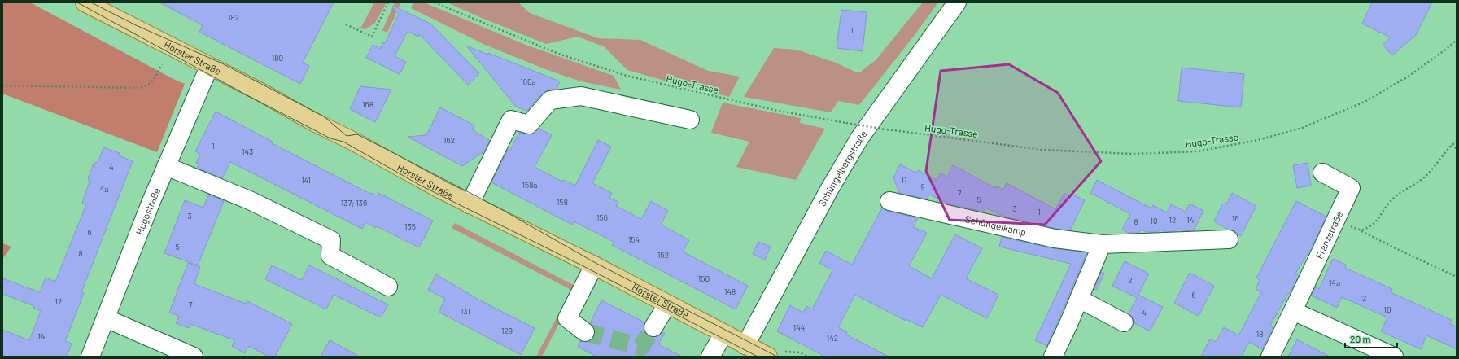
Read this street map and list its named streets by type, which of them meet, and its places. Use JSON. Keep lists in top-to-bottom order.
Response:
{
  "streets": {
    "main road": ["Horster Straße"],
    "street": [
      "Schüngelbergstraße",
      "Hugostraße",
      "Schüngelkamp",
      "Franzstraße"
    ],
    "path": ["Hugo-Trasse"]
  },
  "crossings": [
    ["Horster Straße", "Schüngelbergstraße"],
    ["Horster Straße", "Hugostraße"]
  ],
  "house_numbers": [
    "182",
    "1",
    "180",
    "160a",
    "168",
    "162",
    "1",
    "143",
    "4",
    "141",
    "11",
    "158a",
    "9",
    "4a",
    "7",
    "5",
    "158",
    "137; 139",
    "3",
    "1",
    "3",
    "156",
    "16",
    "12",
    "14",
    "10",
    "8",
    "135",
    "6",
    "154",
    "5",
    "8",
    "152",
    "150",
    "2",
    "14a",
    "148",
    "6",
    "12",
    "12",
    "7",
    "10",
    "131",
    "4",
    "144",
    "129",
    "18",
    "14",
    "142"
  ],
  "scale_bar": "20 m"
}
